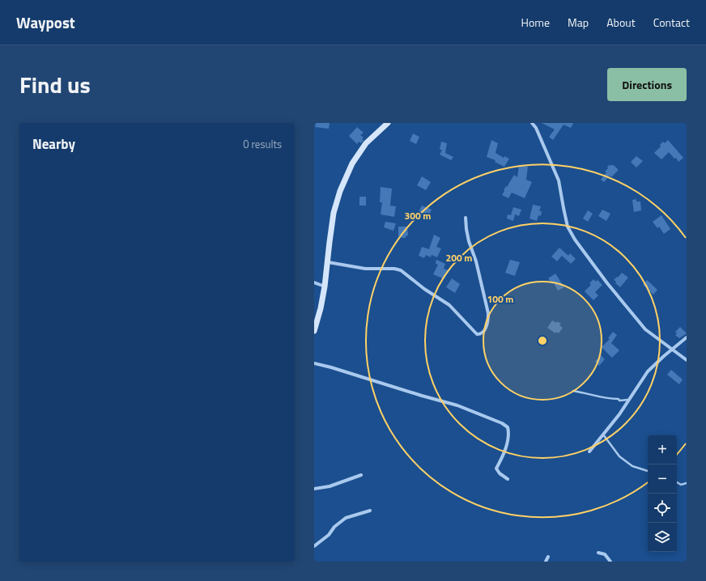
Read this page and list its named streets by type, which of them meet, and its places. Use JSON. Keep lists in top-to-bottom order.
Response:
{
  "page": {
    "header": "Waypost",
    "nav": [
      "Home",
      "Map",
      "About",
      "Contact"
    ],
    "title": "Find us",
    "buttons": "Directions",
    "heading": ["Nearby", "0 results"],
    "map_buttons": ["+", "−"]
  },
  "rings": ["300 m", "200 m", "100 m"]
}
